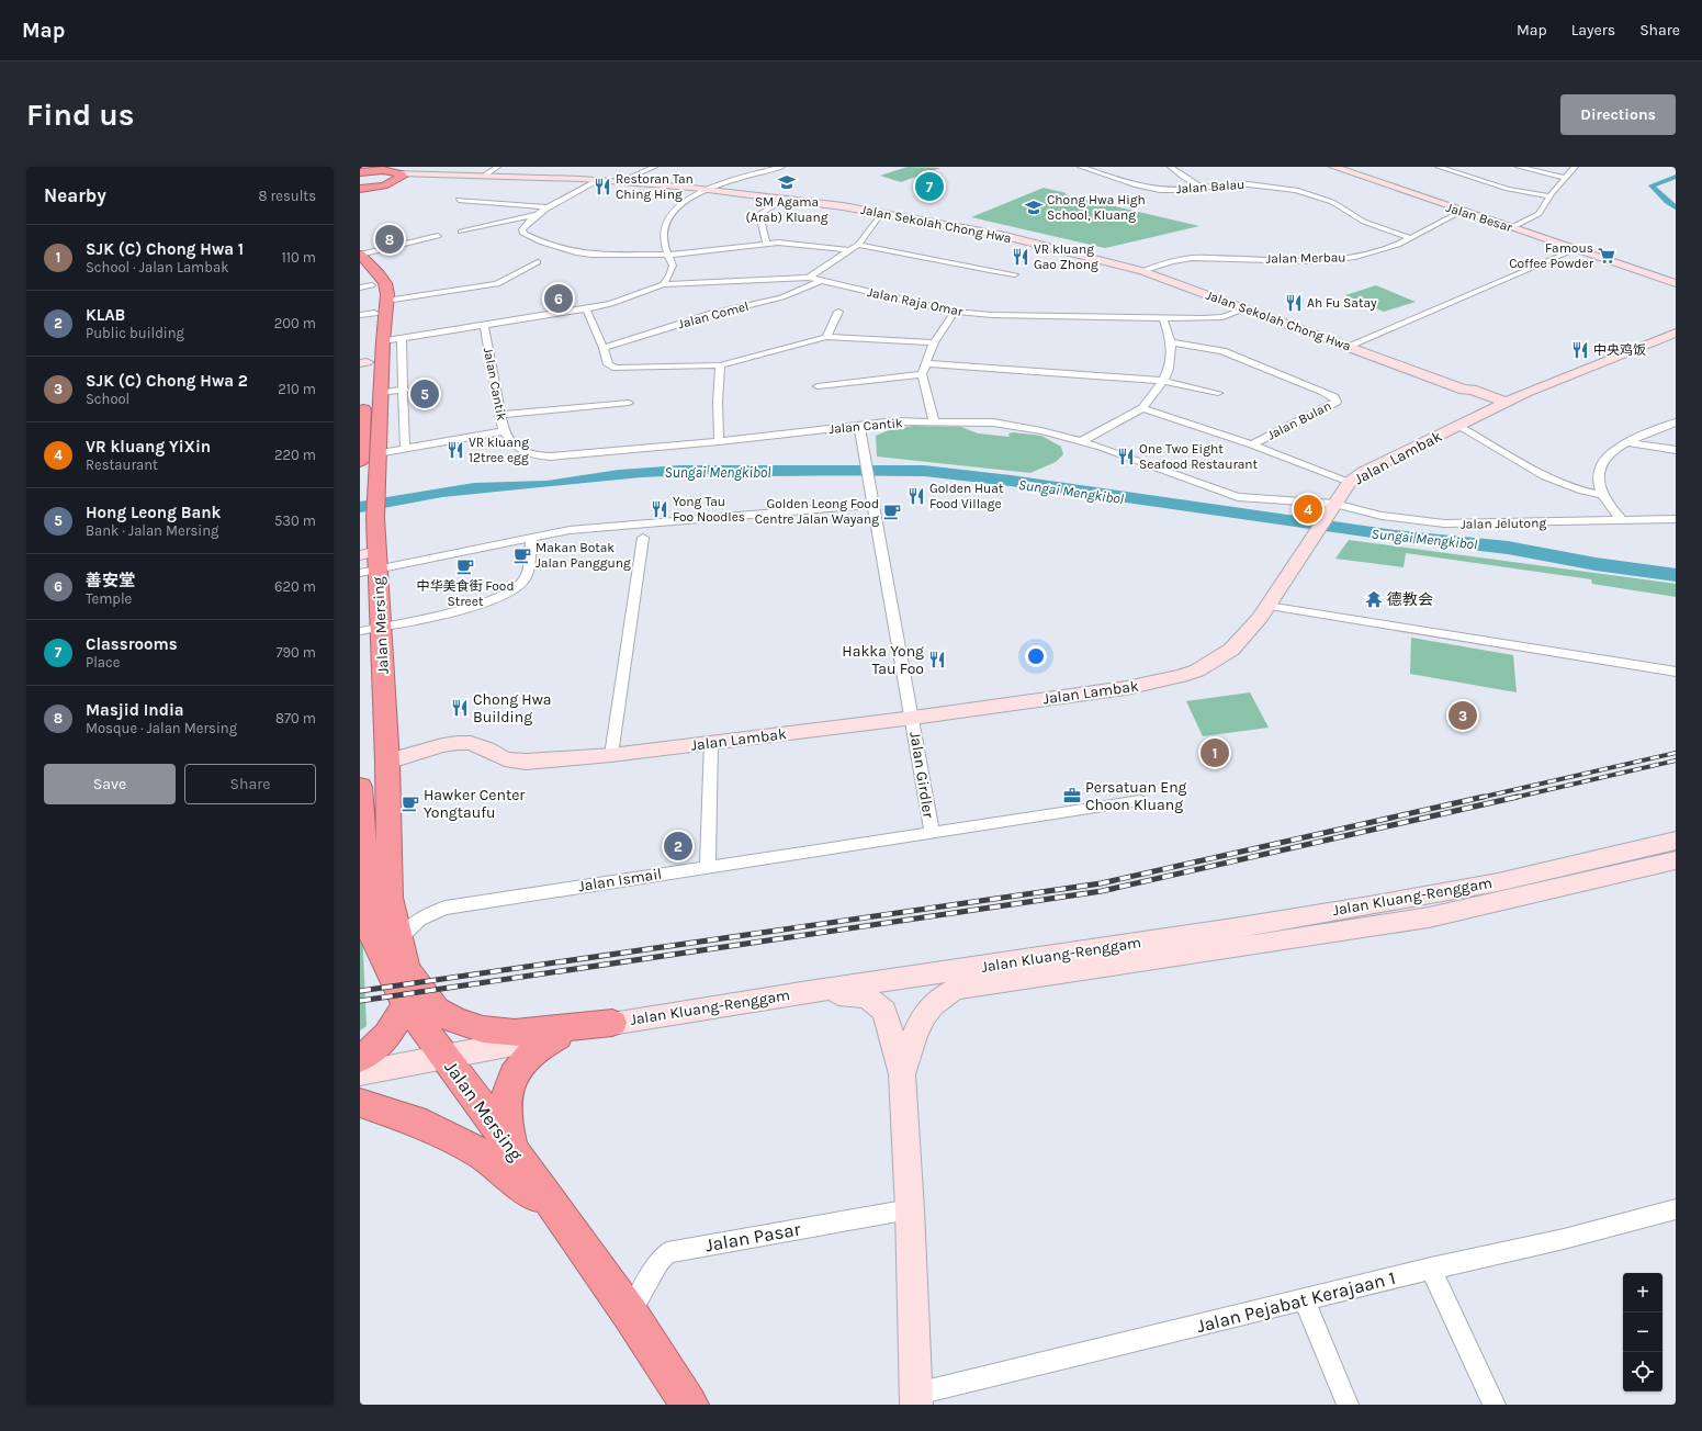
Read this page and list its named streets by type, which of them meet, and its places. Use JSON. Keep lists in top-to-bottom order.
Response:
{
  "streets": {
    "highway": ["Jalan Mersing"],
    "street": [
      "Jalan Balau",
      "Jalan Besar",
      "Jalan Sekolah Chong Hwa",
      "Jalan Merbau",
      "Jalan Raja Omar",
      "Jalan Comel",
      "Jalan Cantik",
      "Jalan Bulan",
      "Jalan Lambak",
      "Jalan Jelutong",
      "Jalan Girdler",
      "Jalan Ismail",
      "Jalan Kluang-Renggam",
      "Jalan Pasar",
      "Jalan Pejabat Kerajaan 1"
    ]
  },
  "crossings": [
    ["Jalan Balau", "Jalan Merbau"],
    ["Jalan Besar", "Jalan Merbau"],
    ["Jalan Sekolah Chong Hwa", "Jalan Merbau"],
    ["Jalan Sekolah Chong Hwa", "Jalan Raja Omar"],
    ["Jalan Sekolah Chong Hwa", "Jalan Lambak"],
    ["Jalan Raja Omar", "Jalan Comel"],
    ["Jalan Raja Omar", "Jalan Cantik"],
    ["Jalan Raja Omar", "Jalan Mersing"],
    ["Jalan Cantik", "Jalan Lambak"],
    ["Jalan Cantik", "Jalan Jelutong"],
    ["Jalan Cantik", "Jalan Girdler"],
    ["Jalan Lambak", "Jalan Jelutong"],
    ["Jalan Lambak", "Jalan Mersing"],
    ["Jalan Lambak", "Jalan Girdler"],
    ["Jalan Mersing", "Jalan Ismail"],
    ["Jalan Mersing", "Jalan Kluang-Renggam"],
    ["Jalan Mersing", "Jalan Pasar"],
    ["Jalan Girdler", "Jalan Ismail"]
  ],
  "water": ["Sungai Mengkibol"],
  "places": {
    "school or university": ["SM Agama (Arab) Kluang", "Chong Hwa High School, Kluang"],
    "restaurant": [
      "Restoran Tan Ching Hing",
      "VR kluang Gao Zhong",
      "Ah Fu Satay",
      "中央鸡饭",
      "VR kluang 12tree egg",
      "One Two Eight Seafood Restaurant",
      "Golden Huat Food Village",
      "Yong Tau Foo Noodles",
      "Hakka Yong Tau Foo",
      "Chong Hwa Building"
    ],
    "supermarket": ["Famous Coffee Powder"],
    "cafe": [
      "Golden Leong Food Centre Jalan Wayang",
      "Makan Botak Jalan Panggung",
      "中华美食街 Food Street",
      "Hawker Center Yongtaufu"
    ],
    "temple": ["德教会"],
    "office": ["Persatuan Eng Choon Kluang"]
  },
  "page": {
    "header": "Map",
    "nav": ["Map", "Layers", "Share"],
    "buttons": [
      "Directions",
      ["Save", "Share"]
    ],
    "title": "Find us",
    "heading": ["Nearby", "8 results"],
    "pins": [
      "7",
      "8",
      "6",
      "5",
      "4",
      "3",
      "1",
      "2"
    ],
    "list": [
      {
        "mark": "1",
        "name": "SJK (C) Chong Hwa 1",
        "note": "School · Jalan Lambak",
        "value": "110 m"
      },
      {
        "mark": "2",
        "name": "KLAB",
        "note": "Public building",
        "value": "200 m"
      },
      {
        "mark": "3",
        "name": "SJK (C) Chong Hwa 2",
        "note": "School",
        "value": "210 m"
      },
      {
        "mark": "4",
        "name": "VR kluang YiXin",
        "note": "Restaurant",
        "value": "220 m"
      },
      {
        "mark": "5",
        "name": "Hong Leong Bank",
        "note": "Bank · Jalan Mersing",
        "value": "530 m"
      },
      {
        "mark": "6",
        "name": "善安堂",
        "note": "Temple",
        "value": "620 m"
      },
      {
        "mark": "7",
        "name": "Classrooms",
        "note": "Place",
        "value": "790 m"
      },
      {
        "mark": "8",
        "name": "Masjid India",
        "note": "Mosque · Jalan Mersing",
        "value": "870 m"
      }
    ],
    "map_buttons": ["+", "−"]
  }
}
